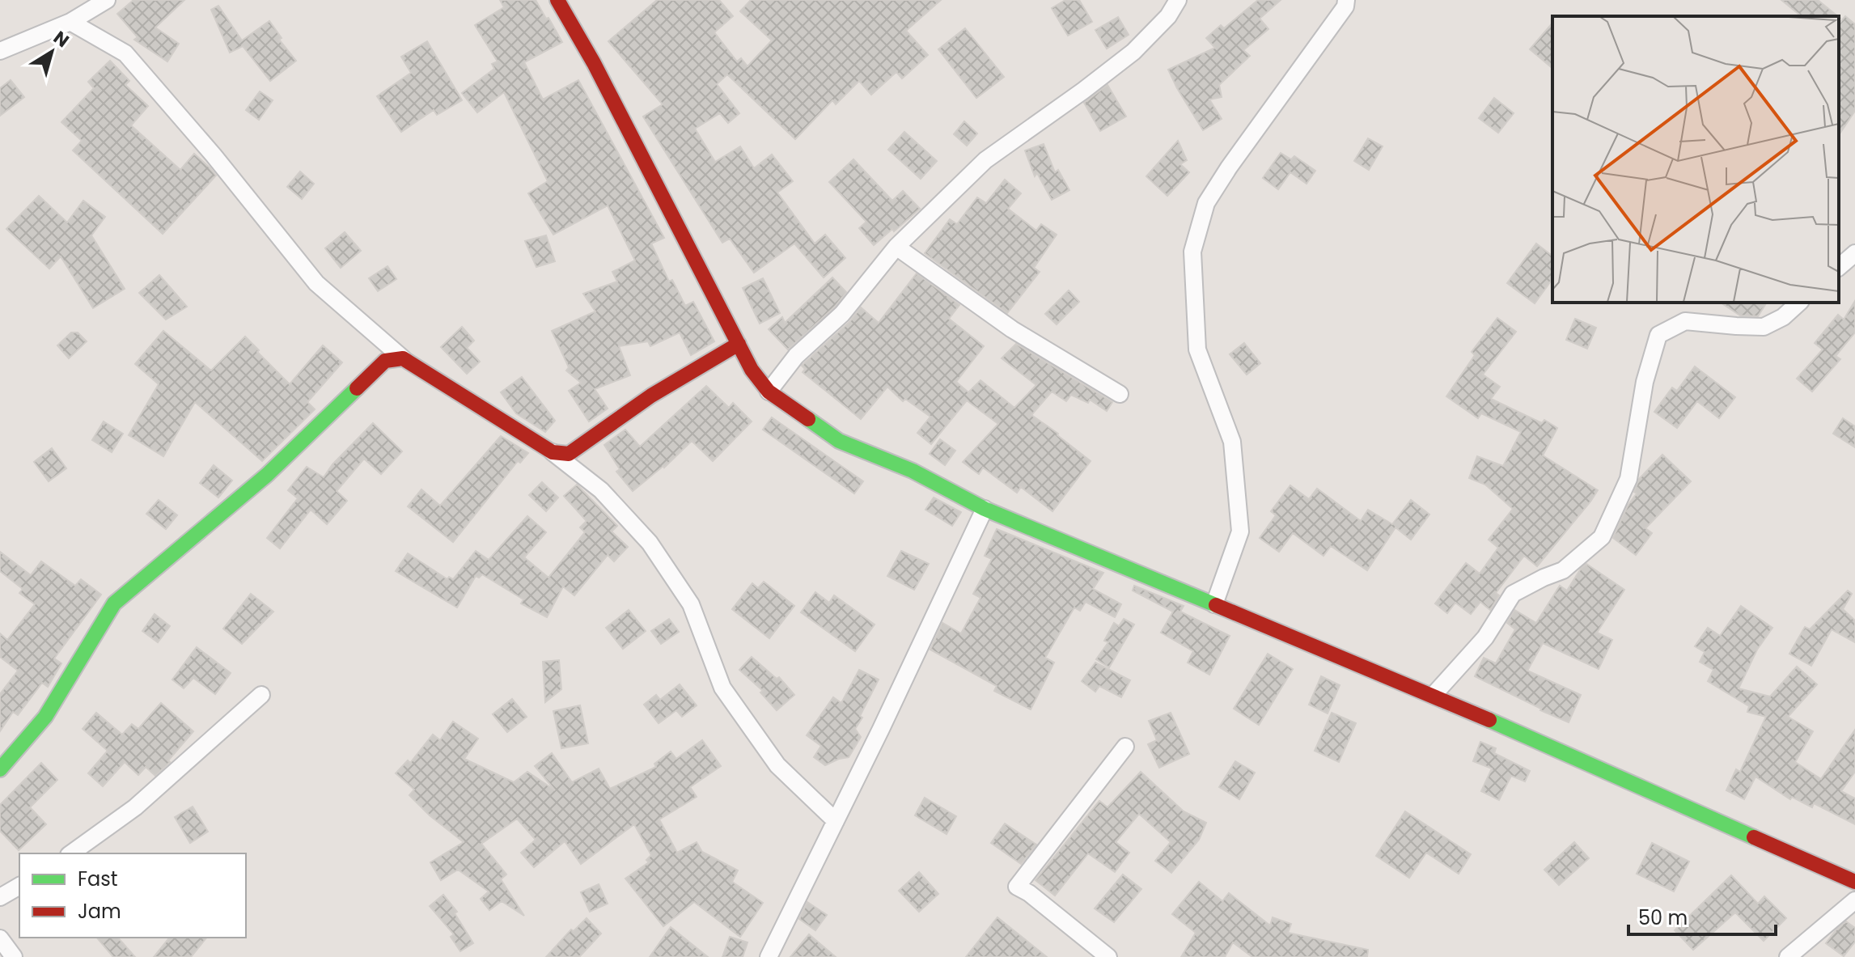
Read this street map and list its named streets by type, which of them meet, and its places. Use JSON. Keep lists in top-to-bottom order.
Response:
{
  "legend": ["Fast", "Jam"],
  "scale_bar": "50 m",
  "north": "top right"
}
